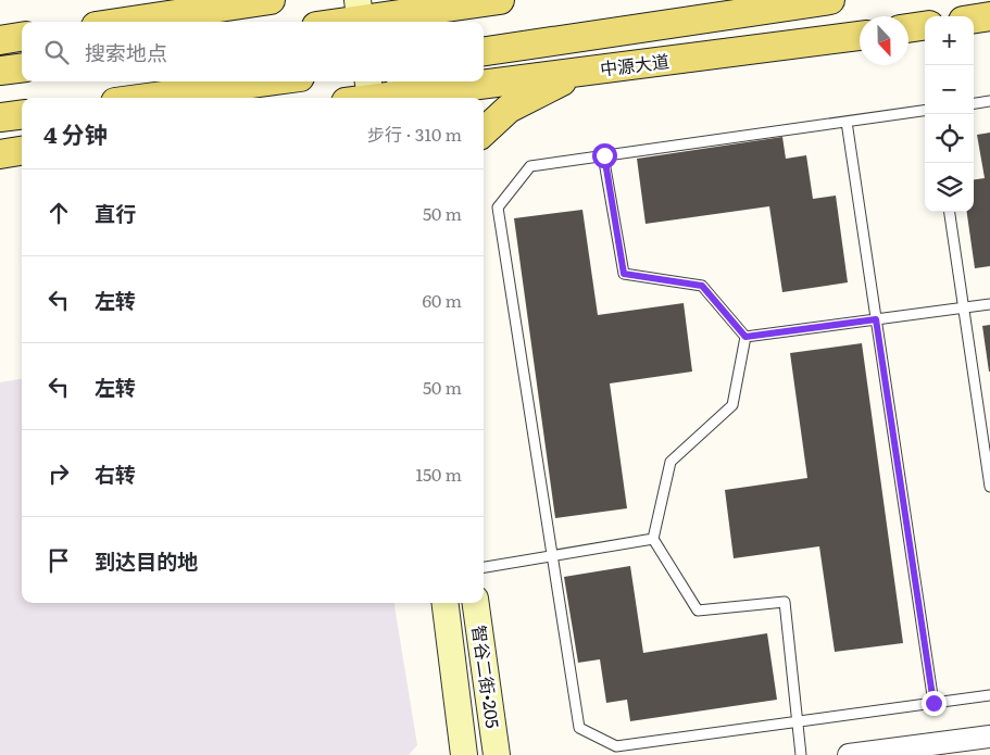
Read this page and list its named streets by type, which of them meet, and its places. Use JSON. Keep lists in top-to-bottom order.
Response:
{
  "streets": {
    "main road": ["中源大道", "智谷二街•205"]
  },
  "north": "bottom",
  "page": {
    "map_buttons": ["+", "−"],
    "search": "搜索地点",
    "heading": ["4 分钟", "步行 · 310 m"],
    "list": [
      ["直行", "50 m"],
      ["左转", "60 m"],
      ["左转", "50 m"],
      ["右转", "150 m"],
      "到达目的地"
    ]
  }
}
